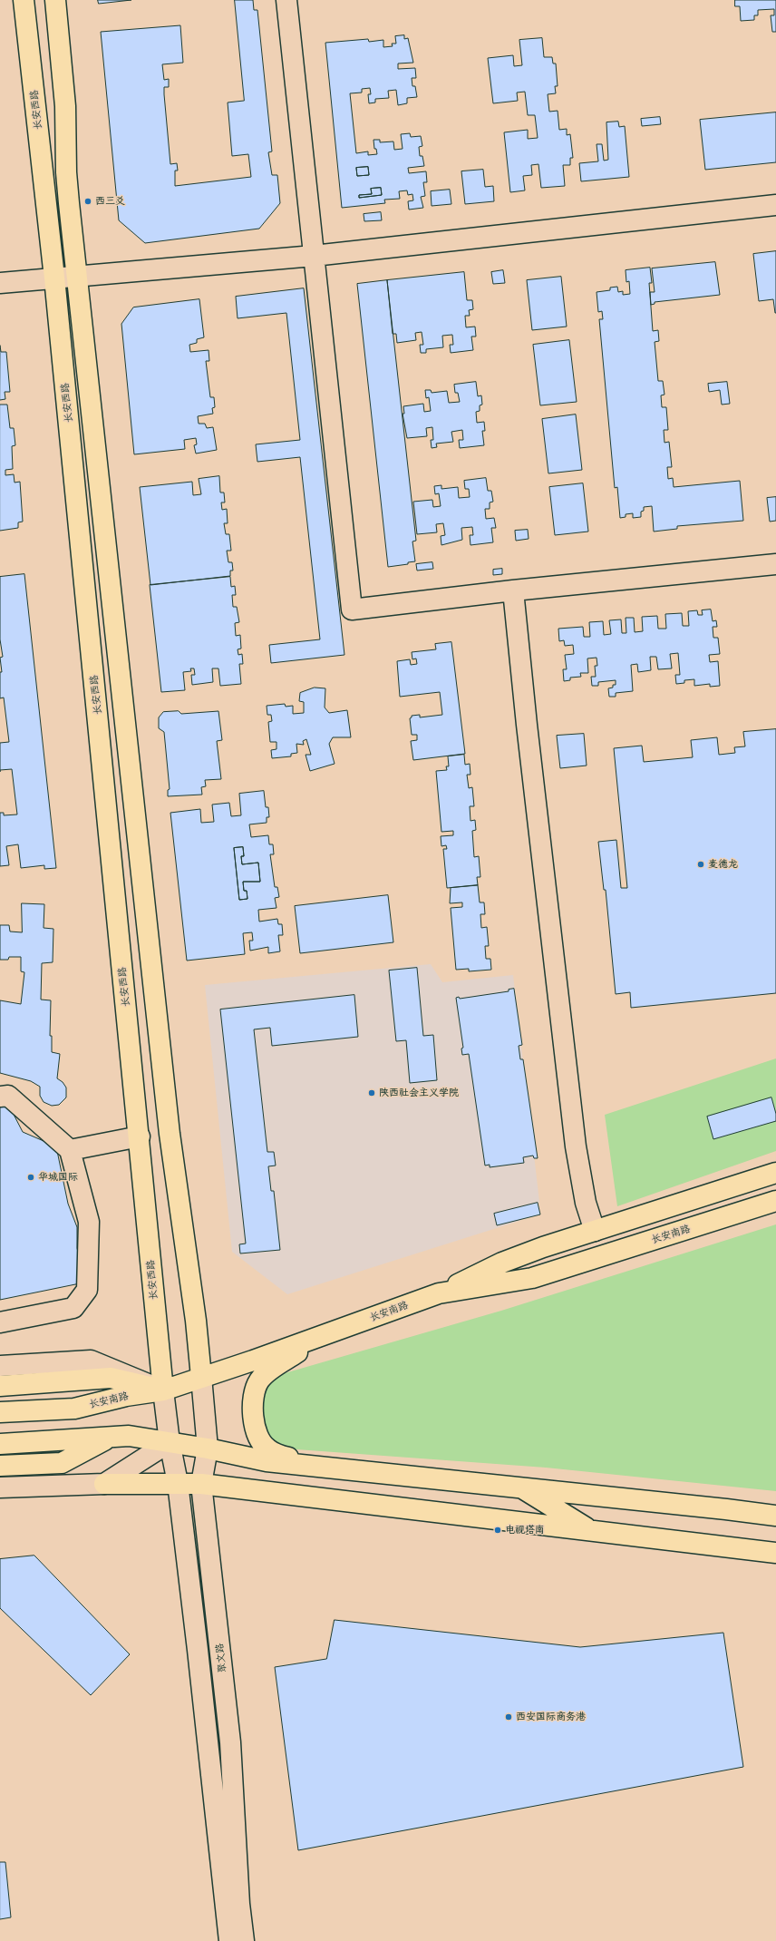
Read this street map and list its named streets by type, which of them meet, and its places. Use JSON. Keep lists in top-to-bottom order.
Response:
{
  "streets": {
    "main road": ["长安西路", "长安南路"],
    "street": ["聚文路"]
  },
  "crossings": [
    ["长安西路", "长安南路"],
    ["长安南路", "聚文路"]
  ],
  "places": [
    "西三爻",
    "麦德龙",
    "陕西社会主义学院",
    "华城国际",
    "电视塔南",
    "西安国际商务港"
  ]
}
